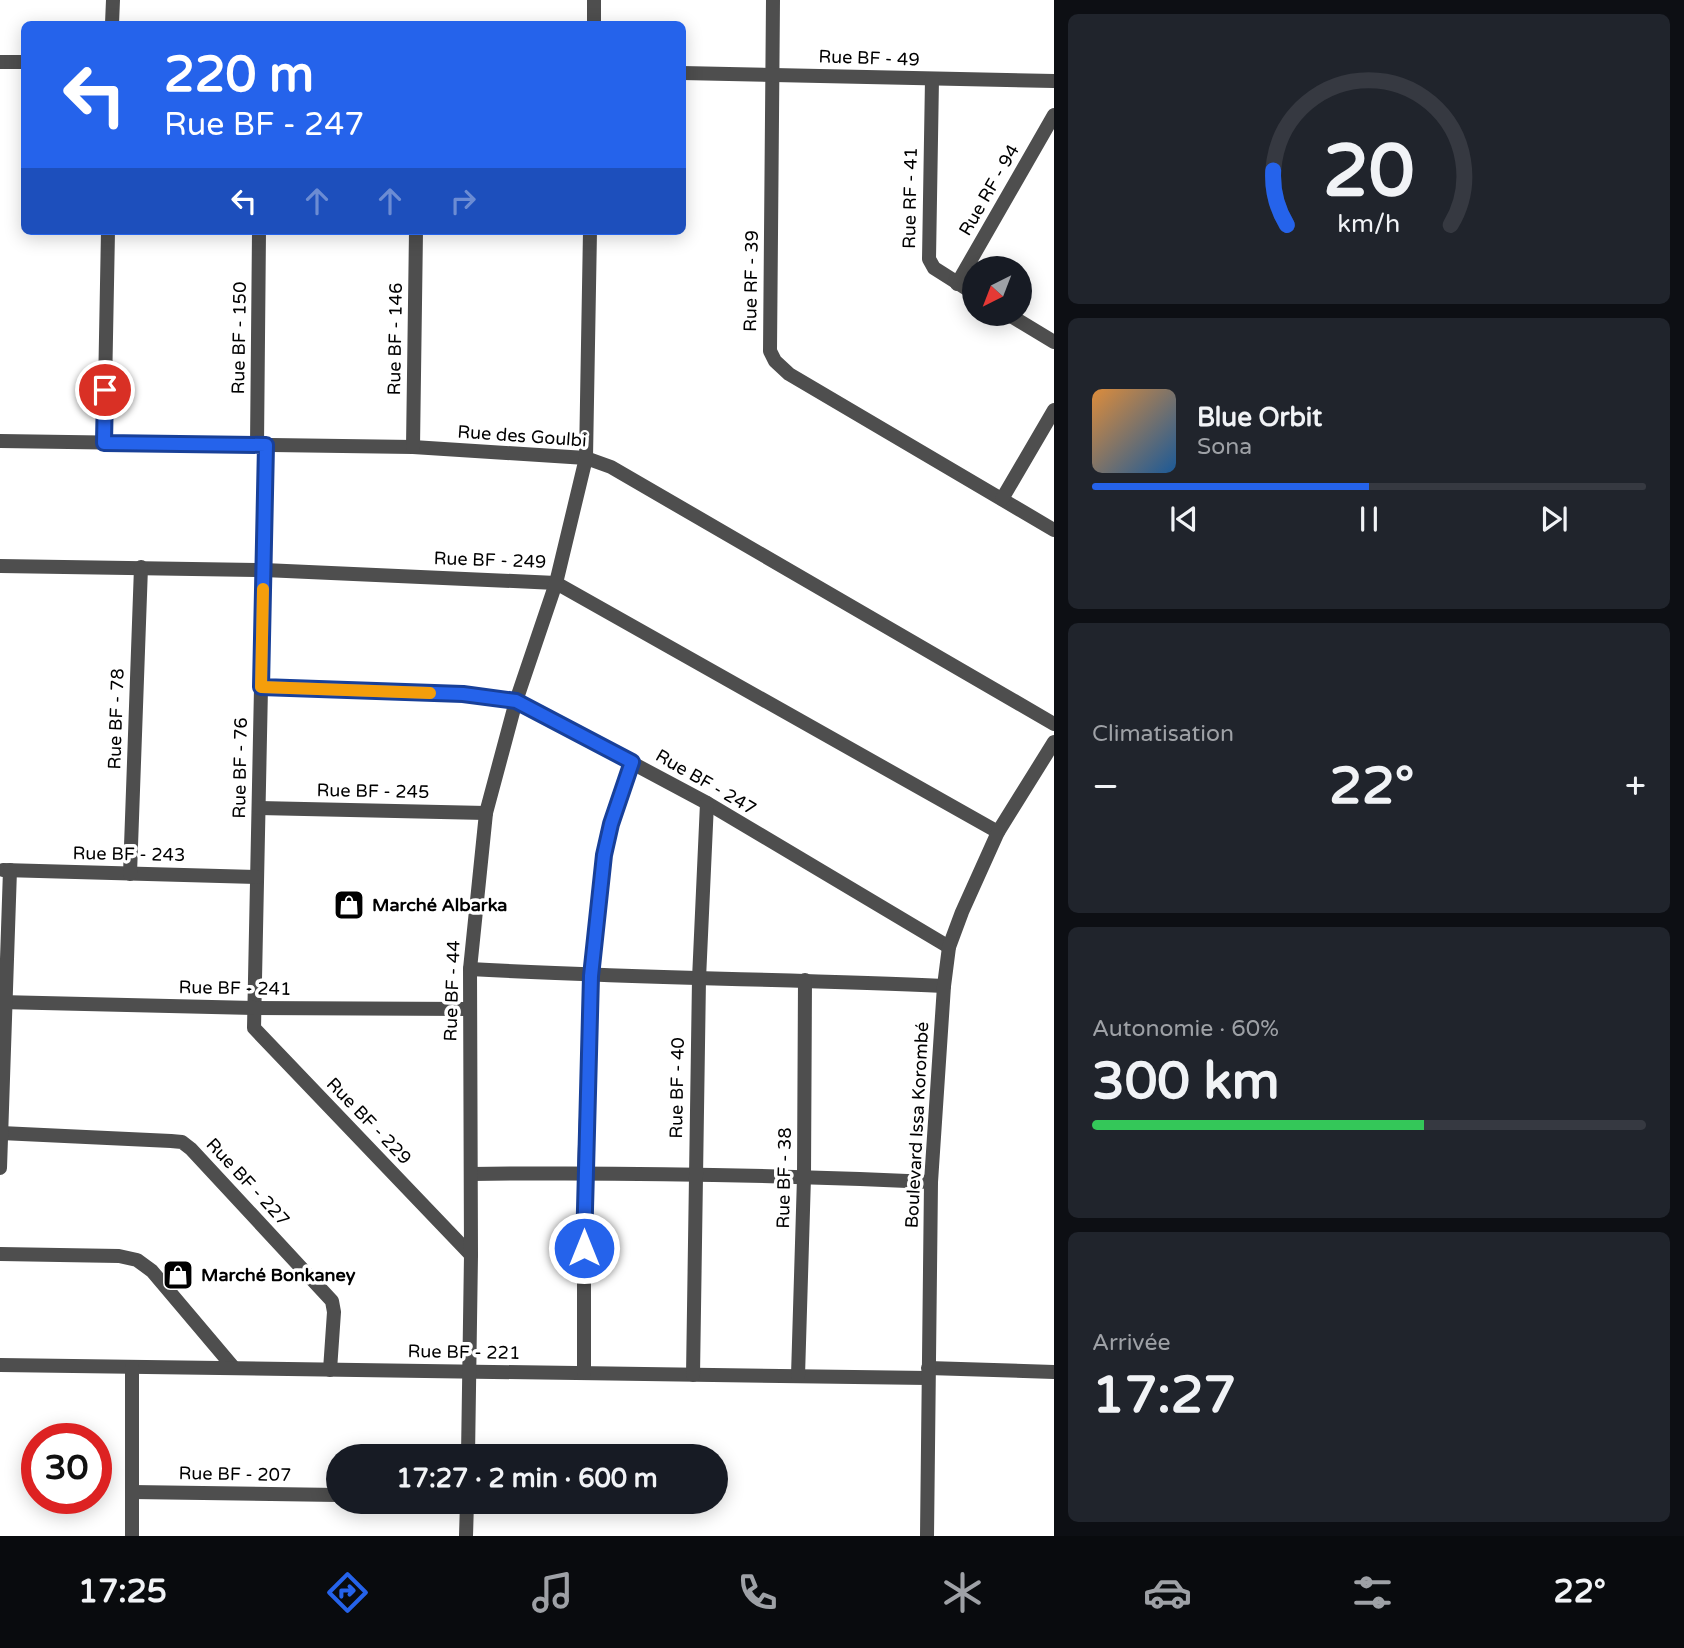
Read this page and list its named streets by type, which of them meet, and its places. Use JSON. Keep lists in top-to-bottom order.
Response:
{
  "streets": {
    "street": [
      "Rue BF - 49",
      "Rue RF - 94",
      "Rue RF - 41",
      "Rue RF - 39",
      "Rue BF - 150",
      "Rue BF - 146",
      "Rue des Goulbi",
      "Rue BF - 249",
      "Rue BF - 78",
      "Rue BF - 76",
      "Rue BF - 247",
      "Rue BF - 245",
      "Rue BF - 243",
      "Rue BF - 241",
      "Rue BF - 44",
      "Rue BF - 40",
      "Rue BF - 229",
      "Boulevard Issa Korombé",
      "Rue BF - 38",
      "Rue BF - 227",
      "Rue BF - 221",
      "Rue BF - 207"
    ]
  },
  "crossings": [
    ["Rue BF - 49", "Rue RF - 41"],
    ["Rue BF - 49", "Rue RF - 39"],
    ["Rue RF - 94", "Rue RF - 41"],
    ["Rue BF - 150", "Rue des Goulbi"],
    ["Rue BF - 150", "Rue BF - 76"],
    ["Rue BF - 146", "Rue des Goulbi"],
    ["Rue des Goulbi", "Rue BF - 76"],
    ["Rue des Goulbi", "Rue BF - 44"],
    ["Rue BF - 249", "Rue BF - 78"],
    ["Rue BF - 249", "Rue BF - 76"],
    ["Rue BF - 249", "Rue BF - 44"],
    ["Rue BF - 249", "Boulevard Issa Korombé"],
    ["Rue BF - 78", "Rue BF - 243"],
    ["Rue BF - 76", "Rue BF - 247"],
    ["Rue BF - 76", "Rue BF - 245"],
    ["Rue BF - 76", "Rue BF - 243"],
    ["Rue BF - 76", "Rue BF - 241"],
    ["Rue BF - 76", "Rue BF - 229"],
    ["Rue BF - 247", "Rue BF - 44"],
    ["Rue BF - 247", "Rue BF - 40"],
    ["Rue BF - 247", "Boulevard Issa Korombé"],
    ["Rue BF - 245", "Rue BF - 44"],
    ["Rue BF - 241", "Rue BF - 44"],
    ["Rue BF - 241", "Rue BF - 229"],
    ["Rue BF - 44", "Rue BF - 229"],
    ["Rue BF - 44", "Rue BF - 221"],
    ["Rue BF - 40", "Rue BF - 221"],
    ["Boulevard Issa Korombé", "Rue BF - 221"],
    ["Rue BF - 38", "Rue BF - 221"],
    ["Rue BF - 227", "Rue BF - 221"]
  ],
  "places": {
    "shop": ["Marché Albarka", "Marché Bonkaney"]
  },
  "north": "bottom left",
  "page": {
    "turn": ["220 m", "Rue BF - 247"],
    "song": ["Blue Orbit", "Sona"],
    "tile": [
      "Climatisation",
      ["Autonomie · 60%", "300 km"],
      ["Arrivée", "17:27"]
    ],
    "heat": ["−", "22°", "+"],
    "limit": "30",
    "trip": "17:27 · 2 min · 600 m",
    "tabs": ["17:25", "22°"],
    "gauge": ["20", "km/h"]
  }
}
